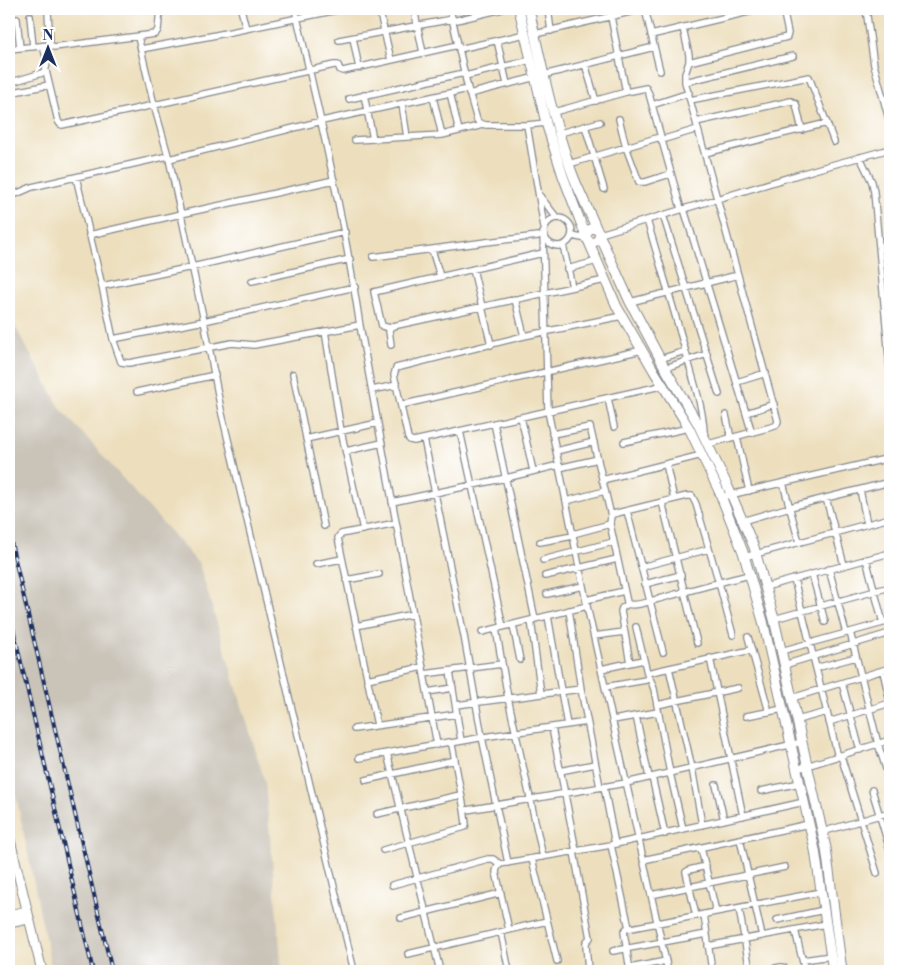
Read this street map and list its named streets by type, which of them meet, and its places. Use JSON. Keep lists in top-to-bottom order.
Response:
{
  "north": "top"
}
